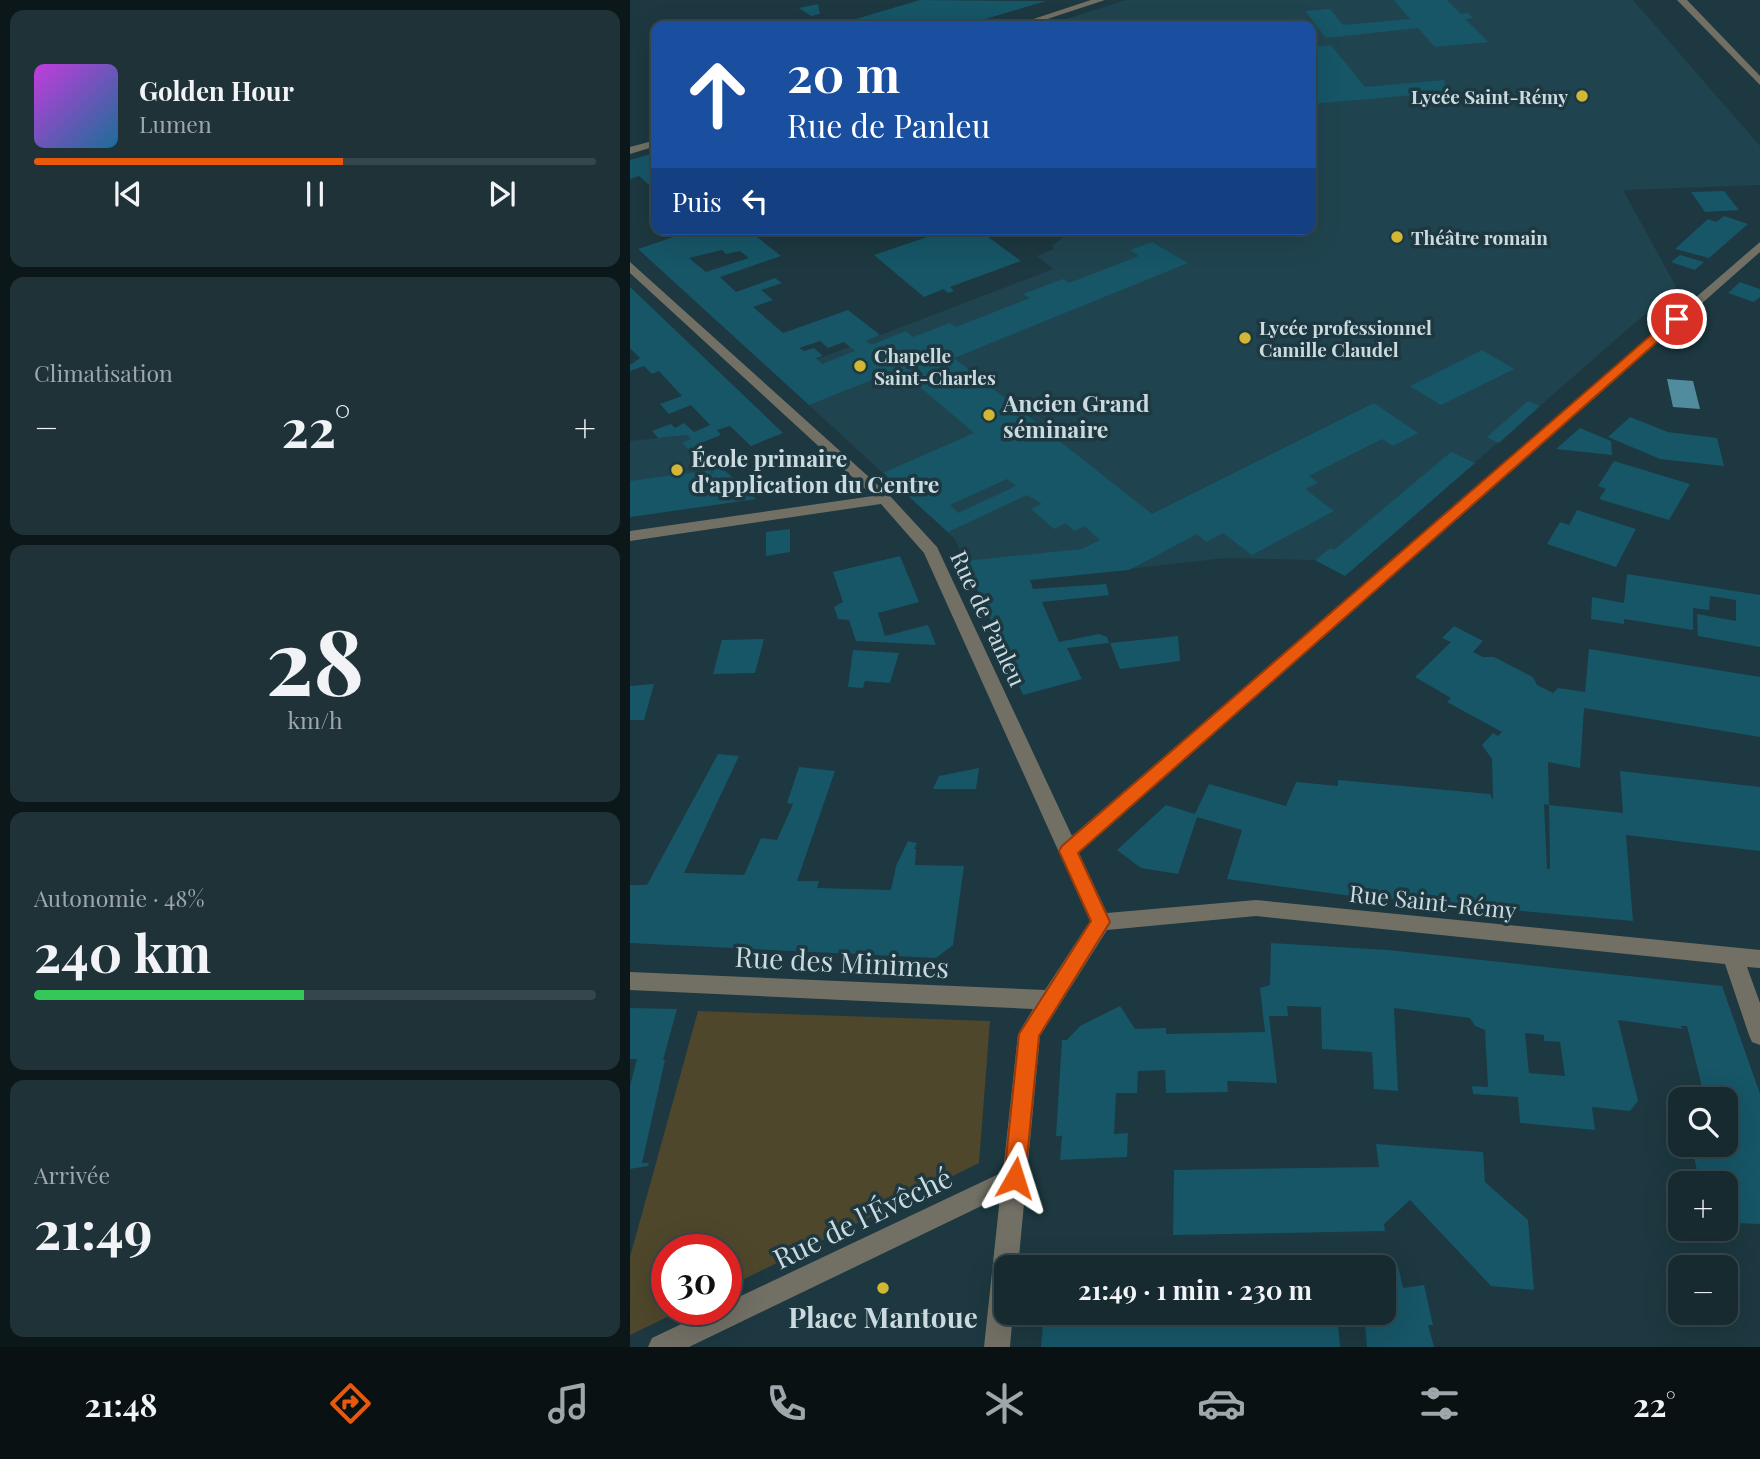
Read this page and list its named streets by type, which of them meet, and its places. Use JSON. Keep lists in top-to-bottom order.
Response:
{
  "streets": {
    "street": [
      "Rue de Panleu",
      "Rue Saint-Rémy",
      "Rue des Minimes",
      "Rue de l'Évêché"
    ]
  },
  "crossings": [
    ["Rue de Panleu", "Rue Saint-Rémy"]
  ],
  "places": [
    "Lycée Saint-Rémy",
    "Théâtre romain",
    "Lycée professionnel Camille Claudel",
    "Chapelle Saint-Charles",
    "Ancien Grand séminaire",
    "École primaire d'application du Centre",
    "Place Mantoue"
  ],
  "page": {
    "turn": ["20 m", "Rue de Panleu"],
    "song": ["Golden Hour", "Lumen"],
    "then": "Puis",
    "tile": [
      "Climatisation",
      ["28", "km/h"],
      ["Autonomie · 48%", "240 km"],
      ["Arrivée", "21:49"]
    ],
    "heat": ["−", "22°", "+"],
    "map_buttons": ["+", "−"],
    "limit": "30",
    "trip": "21:49 · 1 min · 230 m",
    "tabs": ["21:48", "22°"]
  }
}
